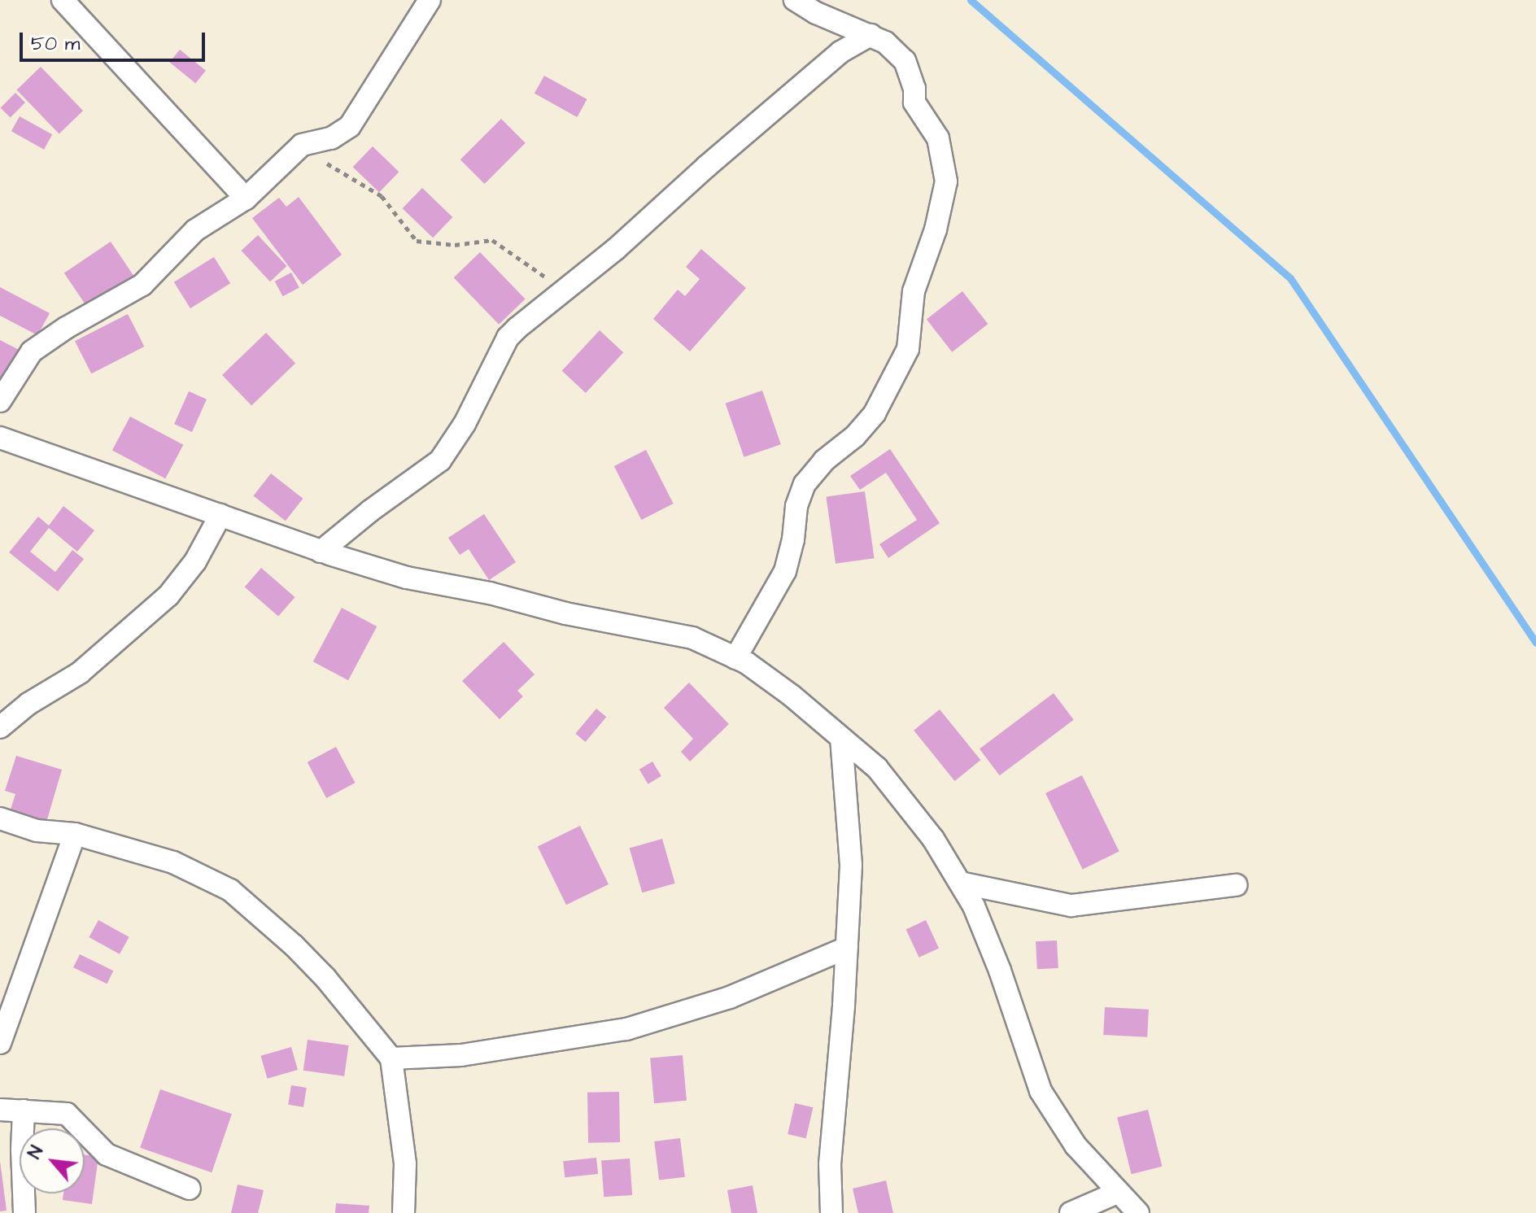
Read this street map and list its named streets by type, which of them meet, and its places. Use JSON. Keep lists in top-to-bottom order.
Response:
{
  "scale_bar": "50 m",
  "north": "top left"
}
